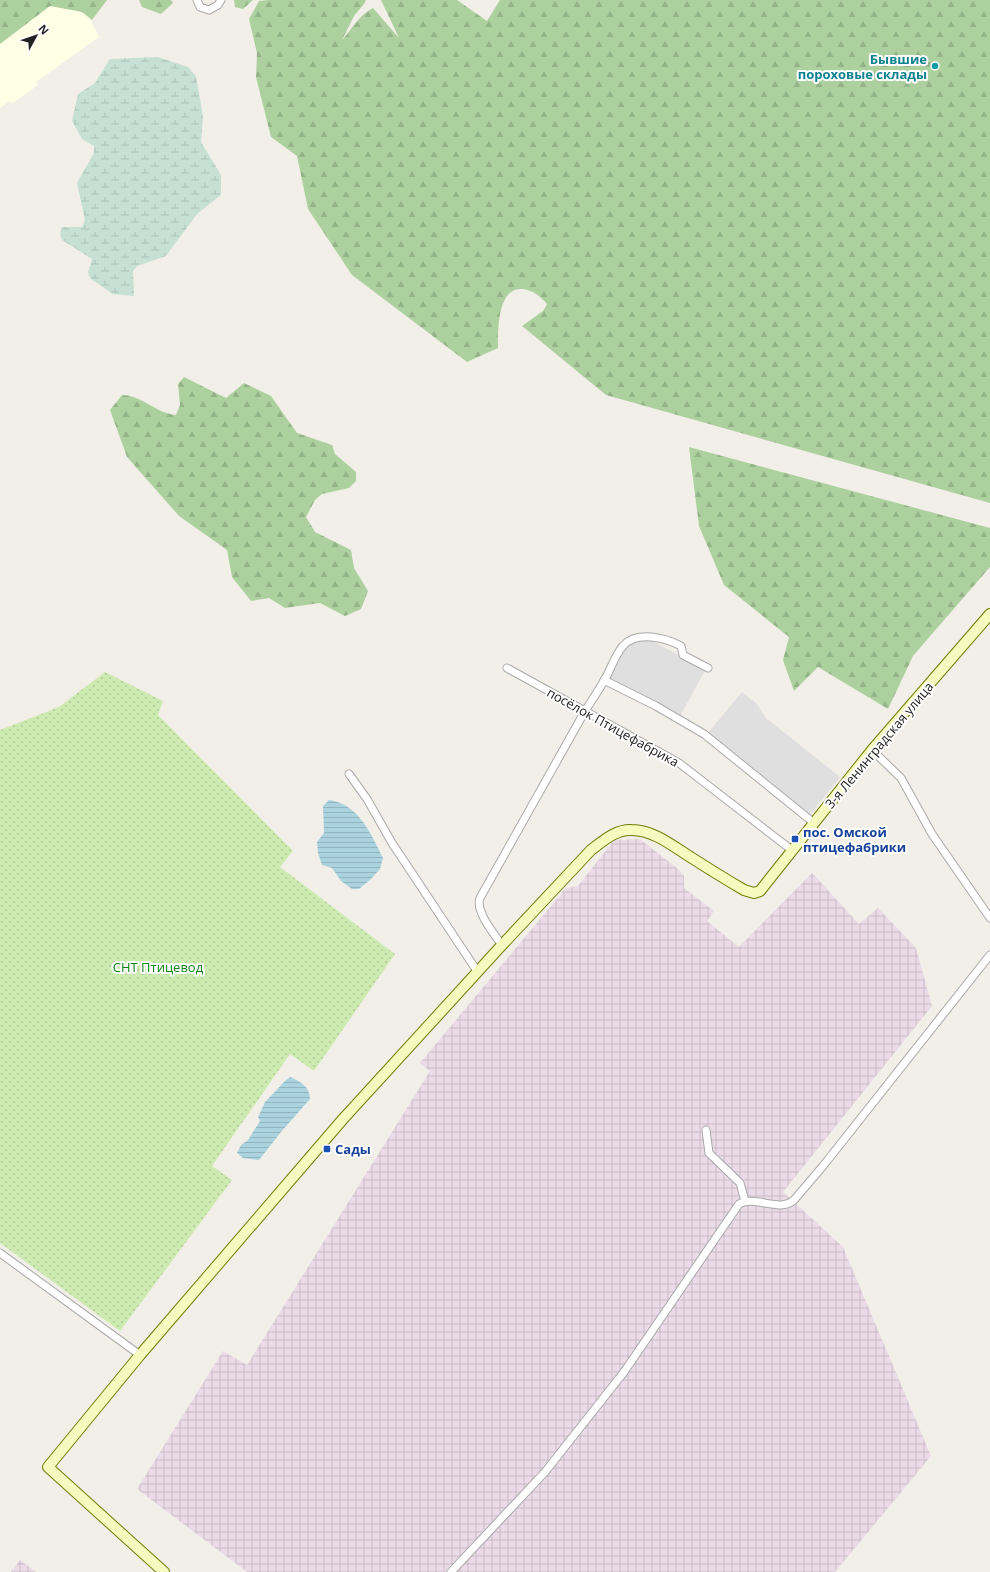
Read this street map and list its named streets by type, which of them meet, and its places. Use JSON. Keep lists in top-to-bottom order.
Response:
{
  "streets": {
    "street": ["посёлок Птицефабрика", "3-я Ленинградская улица"]
  },
  "crossings": [
    ["посёлок Птицефабрика", "3-я Ленинградская улица"]
  ],
  "parks": ["СНТ Птицевод"],
  "places": {
    "other": ["Бывшие пороховые склады"],
    "transit": ["пос. Омской птицефабрики", "Сады"]
  },
  "north": "top right"
}
